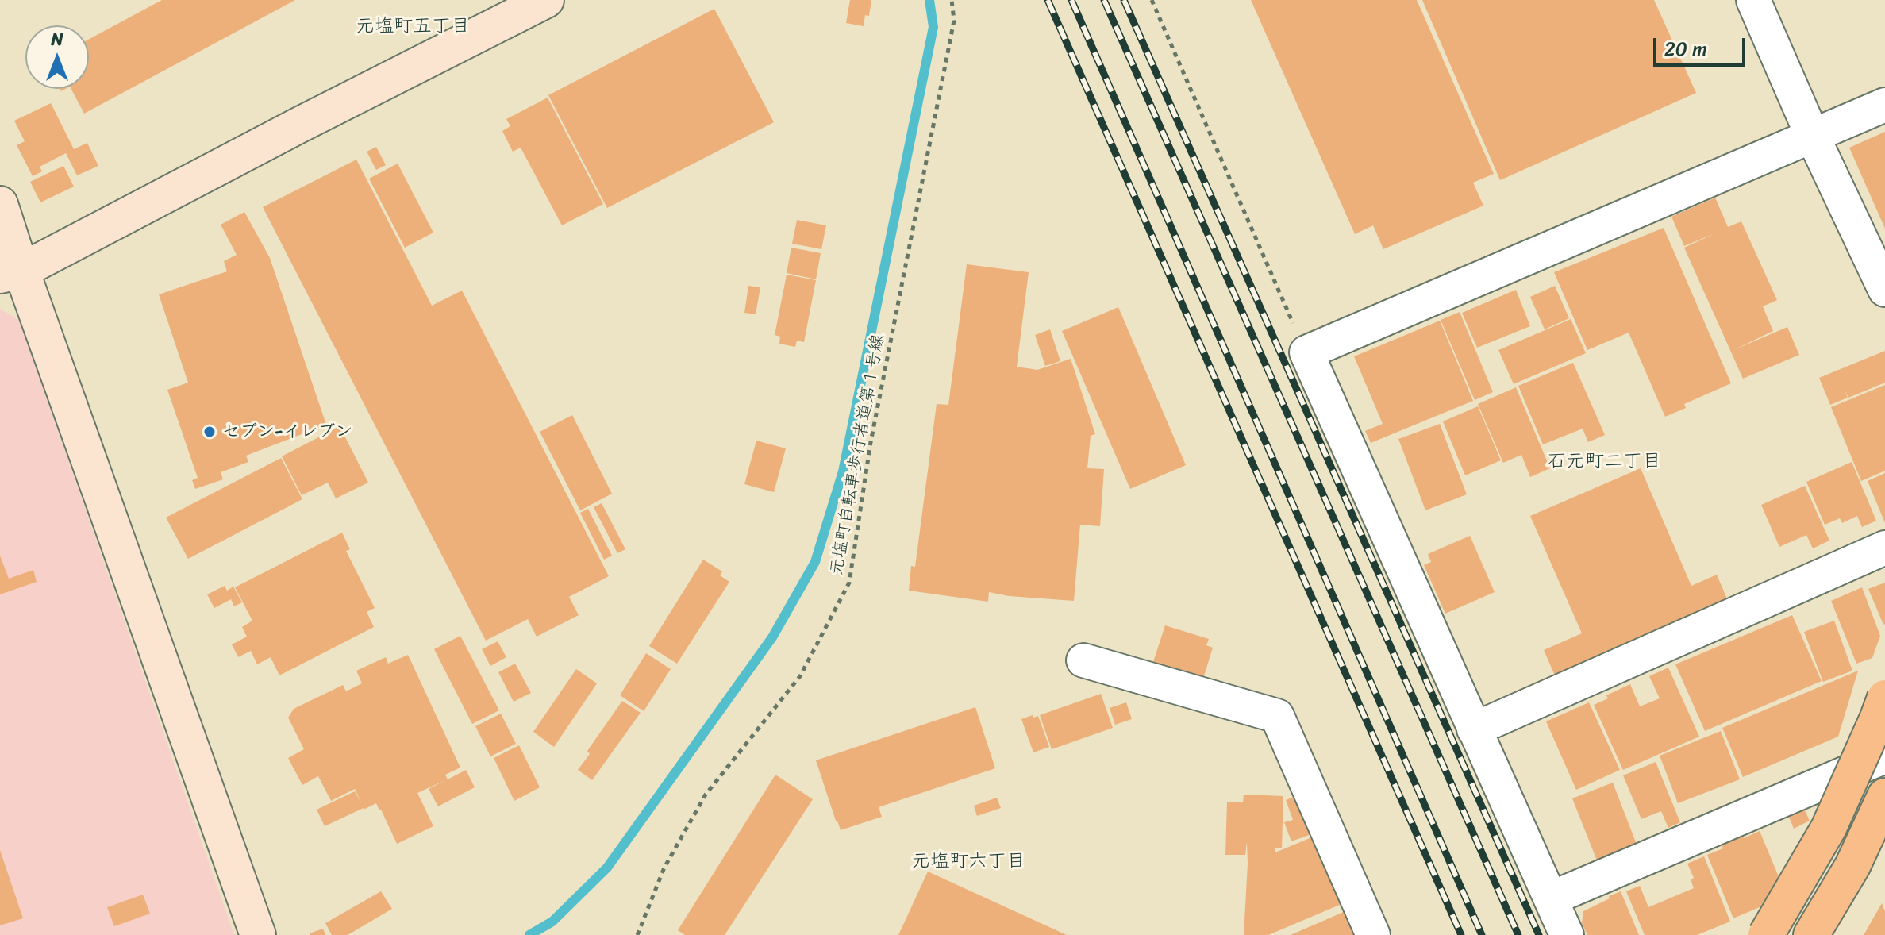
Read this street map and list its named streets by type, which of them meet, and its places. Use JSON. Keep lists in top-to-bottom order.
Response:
{
  "streets": {
    "path": ["元塩町自転車歩行者道第１号線"]
  },
  "districts": ["元塩町五丁目", "石元町二丁目", "元塩町六丁目"],
  "places": ["セブン-イレブン"],
  "scale_bar": "20 m",
  "north": "top"
}
